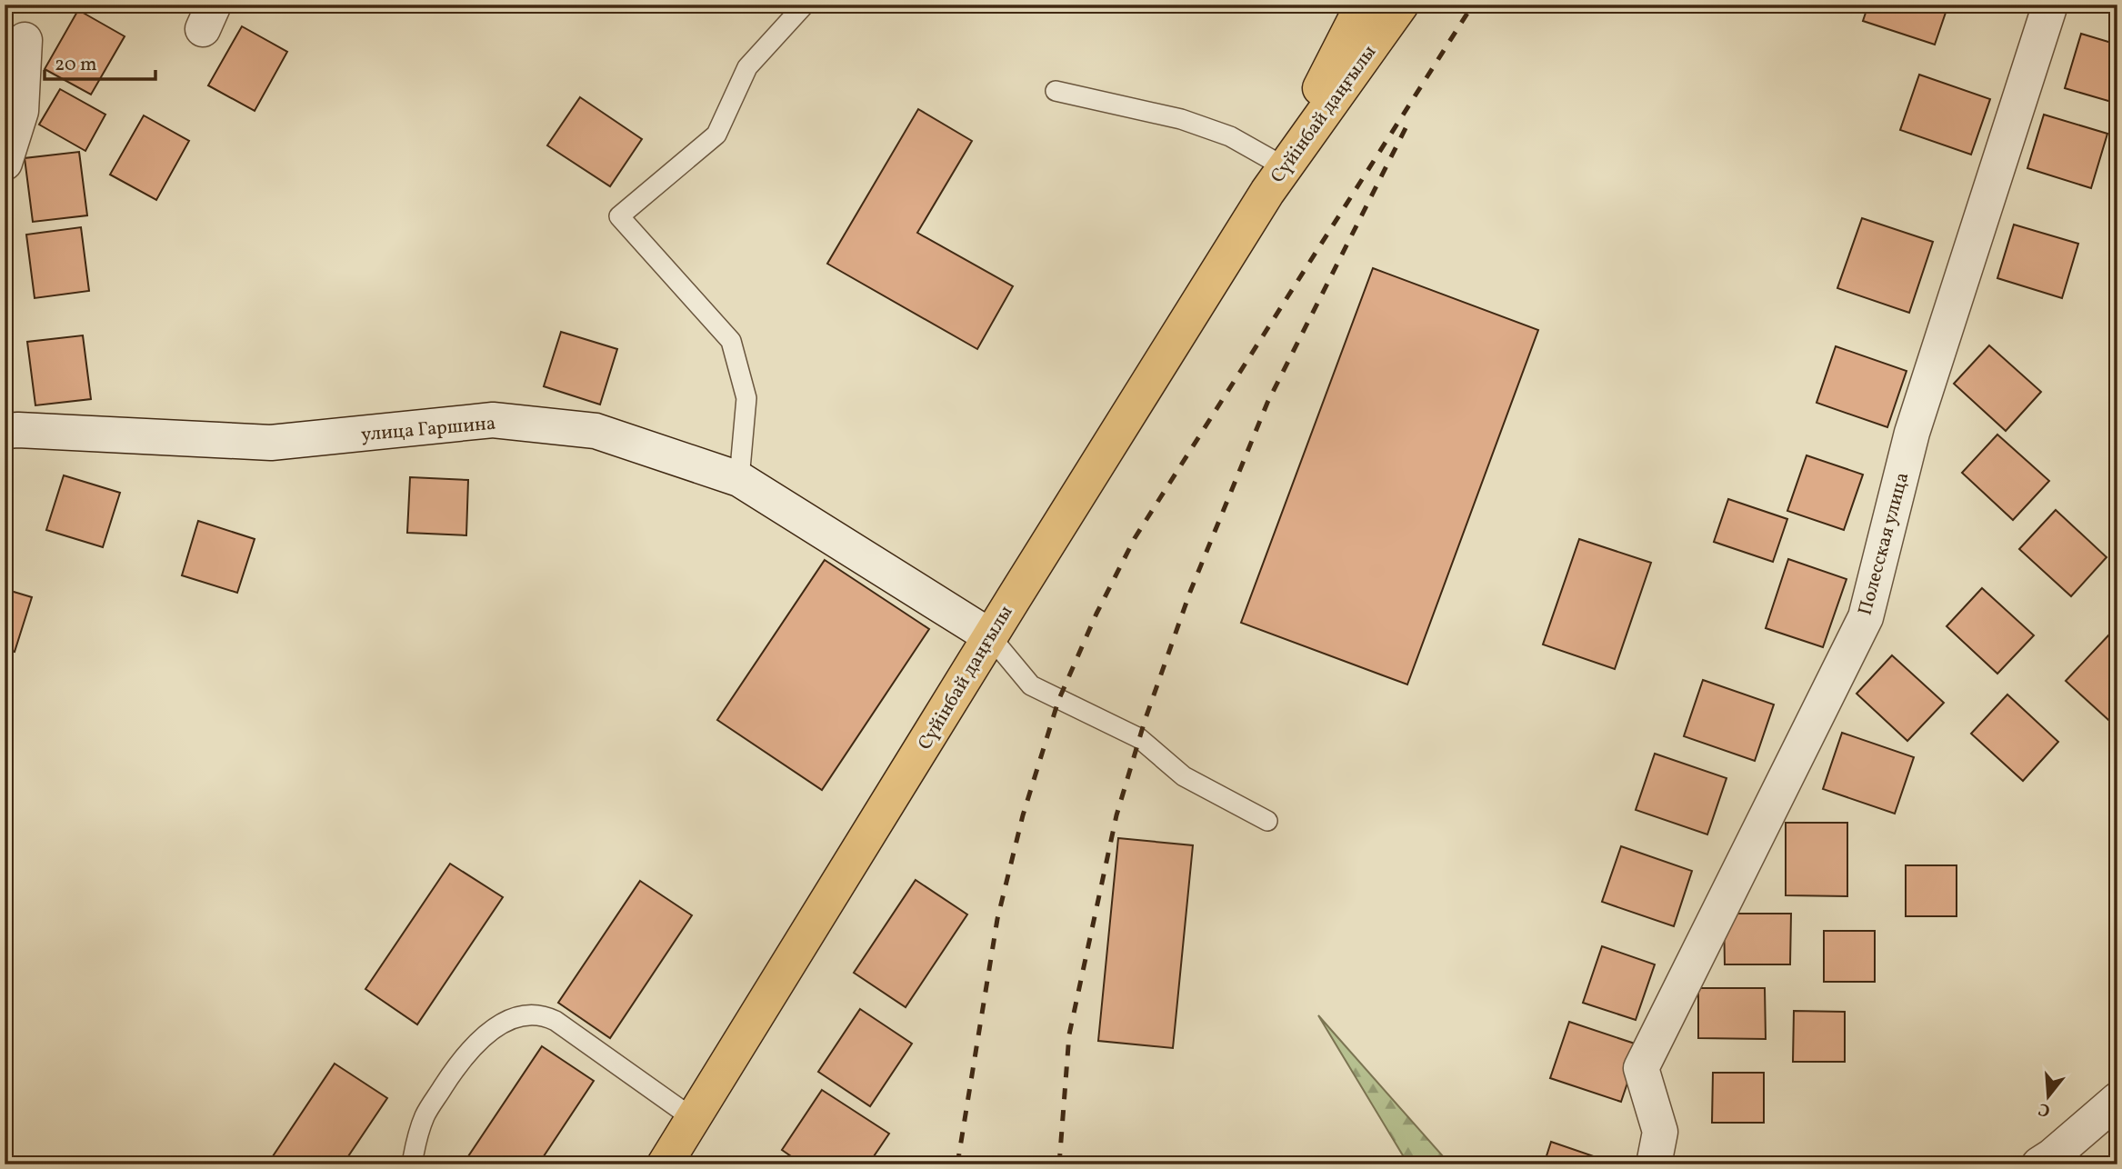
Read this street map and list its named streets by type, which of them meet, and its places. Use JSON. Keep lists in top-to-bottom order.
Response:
{
  "streets": {
    "main road": ["Сүйінбай даңғылы"],
    "street": ["улица Гаршина", "Полесская улица"]
  },
  "crossings": [
    ["Сүйінбай даңғылы", "улица Гаршина"]
  ],
  "scale_bar": "20 m",
  "north": "bottom"
}
